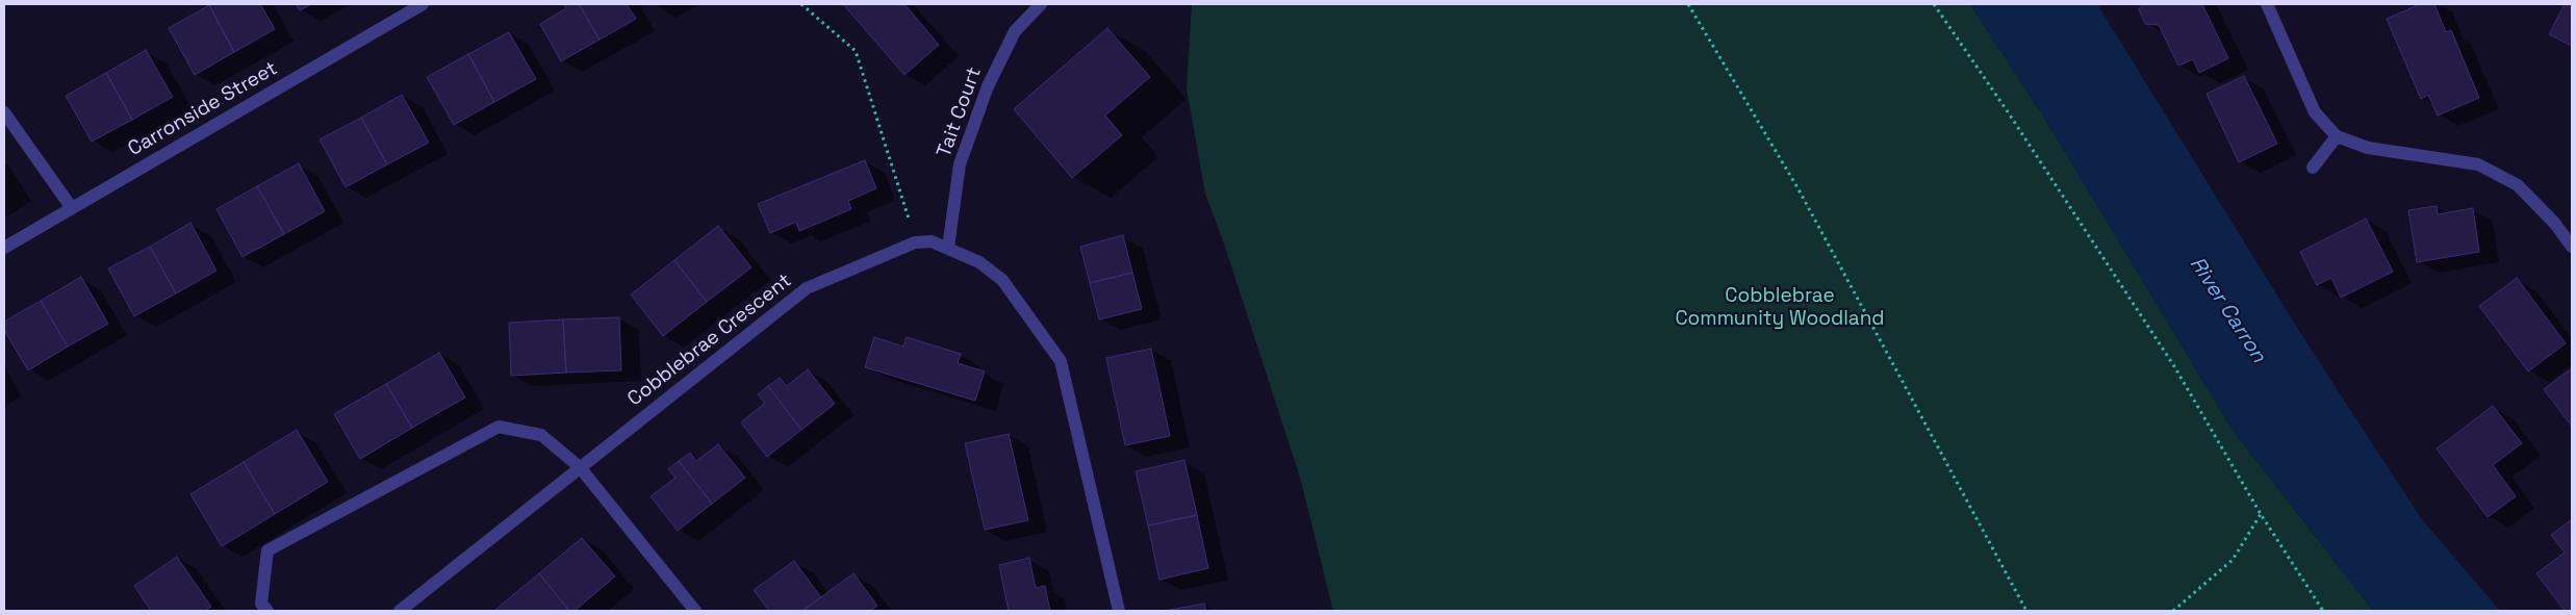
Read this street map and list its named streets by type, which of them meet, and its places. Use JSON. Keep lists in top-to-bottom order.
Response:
{
  "streets": {
    "street": ["Carronside Street", "Tait Court", "Cobblebrae Crescent"]
  },
  "crossings": [
    ["Tait Court", "Cobblebrae Crescent"]
  ],
  "water": ["River Carron"],
  "parks": ["Cobblebrae Community Woodland"]
}
